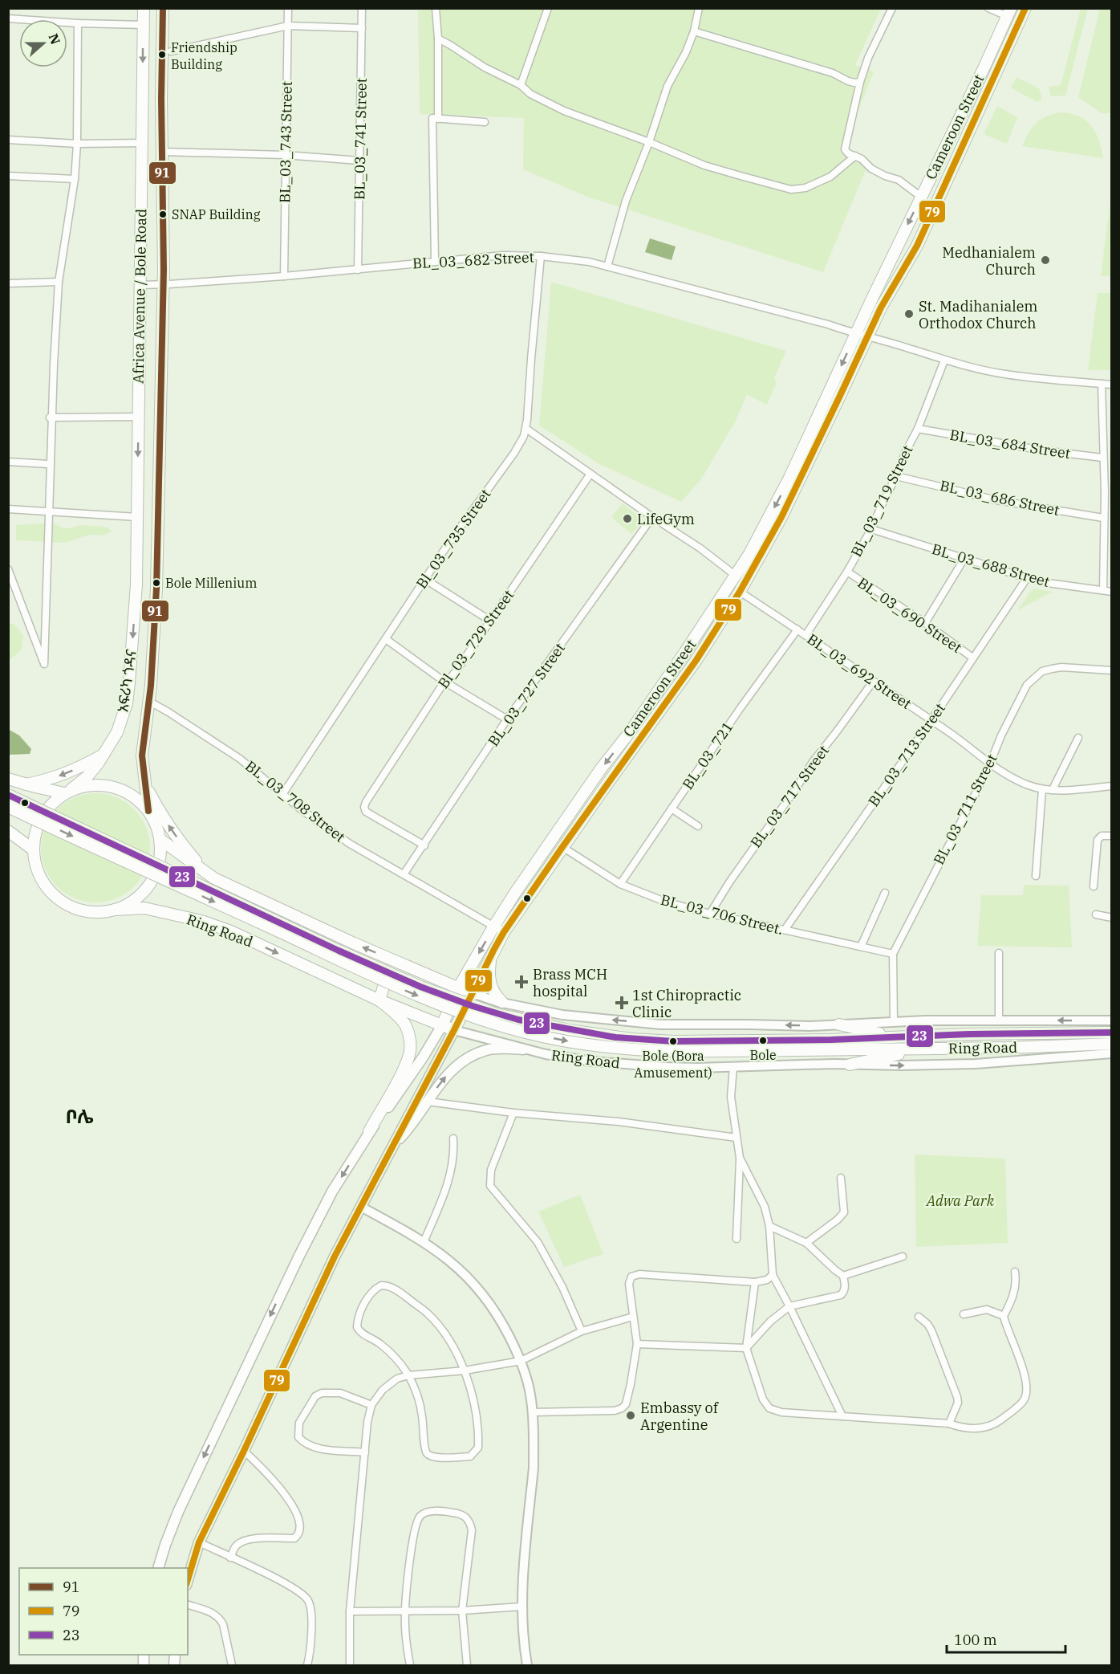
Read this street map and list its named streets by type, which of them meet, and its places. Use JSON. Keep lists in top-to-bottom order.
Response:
{
  "streets": {
    "main road": [
      "Cameroon Street",
      "Africa Avenue / Bole Road",
      "አፍሪካ ጎዳና",
      "Ring Road"
    ],
    "street": [
      "BL_03_741 Street",
      "BL_03_743 Street",
      "BL_03_682 Street",
      "BL_03_684 Street",
      "BL_03_686 Street",
      "BL_03_719 Street",
      "Bl_03_735 Street",
      "BL_03_688 Street",
      "BL_03_690 Street",
      "Bl_03_729 Street",
      "BL_03_692 Street",
      "BL_03_727 Street",
      "BL_03_713 Street",
      "BL_03_721",
      "BL_03_717 Street",
      "BL_03_708 Street",
      "BL_03_711 Street",
      "BL_03_706 Street."
    ]
  },
  "crossings": [
    ["Cameroon Street", "BL_03_682 Street"],
    ["Cameroon Street", "BL_03_692 Street"],
    ["Cameroon Street", "BL_03_708 Street"],
    ["Cameroon Street", "BL_03_706 Street."],
    ["Cameroon Street", "Ring Road"],
    ["BL_03_741 Street", "BL_03_682 Street"],
    ["BL_03_743 Street", "BL_03_682 Street"],
    ["BL_03_682 Street", "Africa Avenue / Bole Road"],
    ["BL_03_682 Street", "BL_03_719 Street"],
    ["BL_03_682 Street", "Bl_03_735 Street"],
    ["Africa Avenue / Bole Road", "አፍሪካ ጎዳና"],
    ["BL_03_684 Street", "BL_03_719 Street"],
    ["BL_03_686 Street", "BL_03_719 Street"],
    ["BL_03_719 Street", "BL_03_688 Street"],
    ["BL_03_719 Street", "BL_03_690 Street"],
    ["BL_03_719 Street", "BL_03_692 Street"],
    ["Bl_03_735 Street", "BL_03_708 Street"],
    ["BL_03_688 Street", "BL_03_713 Street"],
    ["BL_03_690 Street", "BL_03_713 Street"],
    ["Bl_03_729 Street", "BL_03_727 Street"],
    ["BL_03_692 Street", "BL_03_713 Street"],
    ["BL_03_692 Street", "BL_03_721"],
    ["BL_03_692 Street", "BL_03_717 Street"],
    ["BL_03_692 Street", "BL_03_711 Street"],
    ["አፍሪካ ጎዳና", "BL_03_708 Street"],
    ["አፍሪካ ጎዳና", "Ring Road"],
    ["BL_03_727 Street", "BL_03_708 Street"],
    ["BL_03_713 Street", "BL_03_706 Street."],
    ["BL_03_721", "BL_03_706 Street."],
    ["BL_03_717 Street", "BL_03_706 Street."],
    ["BL_03_711 Street", "BL_03_706 Street."],
    ["BL_03_711 Street", "Ring Road"]
  ],
  "districts": ["ቦሌ"],
  "parks": ["Adwa Park"],
  "places": {
    "other": [
      "Friendship Building",
      "SNAP Building",
      "Medhanialem Church",
      "St. Madihanialem Orthodox Church",
      "LifeGym",
      "Bole Millenium",
      "Bole",
      "Bole (Bora Amusement)",
      "Embassy of Argentine"
    ],
    "health": ["Brass MCH hospital", "1st Chiropractic Clinic"]
  },
  "lines": ["transit line 91", "transit line 79", "transit line 23"],
  "legend": ["91", "79", "23"],
  "scale_bar": "100 m",
  "north": "right"
}
